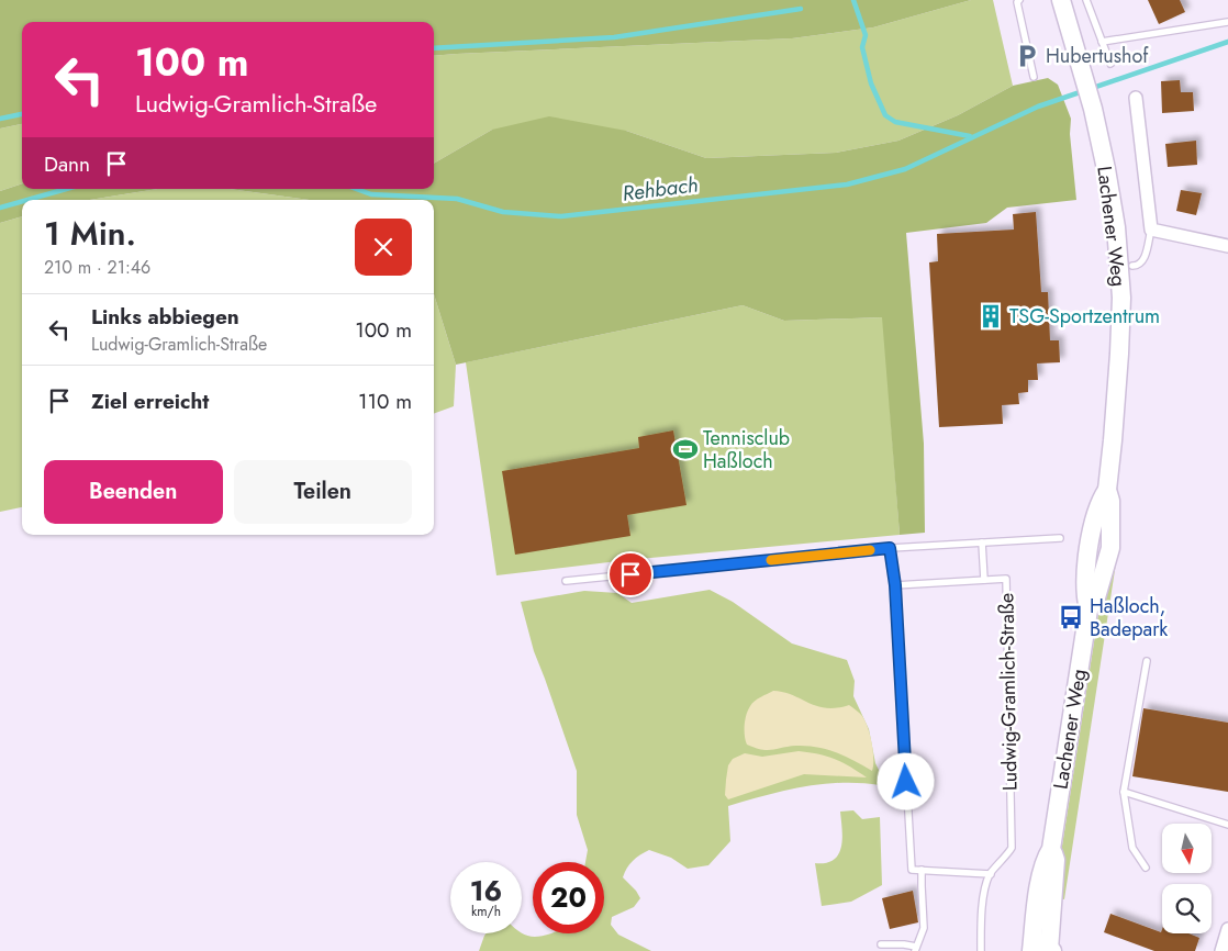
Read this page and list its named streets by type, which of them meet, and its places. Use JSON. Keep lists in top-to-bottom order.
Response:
{
  "streets": {
    "main road": ["Lachener Weg"],
    "lane": ["Ludwig-Gramlich-Straße"]
  },
  "water": ["Rehbach"],
  "places": {
    "parking": ["Hubertushof"],
    "building": ["TSG-Sportzentrum"],
    "sports": ["Tennisclub Haßloch"],
    "bus stop": ["Haßloch, Badepark"]
  },
  "north": "bottom",
  "page": {
    "turn": ["100 m", "Ludwig-Gramlich-Straße"],
    "then": "Dann",
    "heading": ["1 Min.", "210 m · 21:46"],
    "list": [
      {
        "name": "Links abbiegen",
        "note": "Ludwig-Gramlich-Straße",
        "value": "100 m"
      },
      {
        "name": "Ziel erreicht",
        "value": "110 m"
      }
    ],
    "buttons": ["Beenden", "Teilen"],
    "speed": "16 km/h",
    "limit": "20"
  }
}
